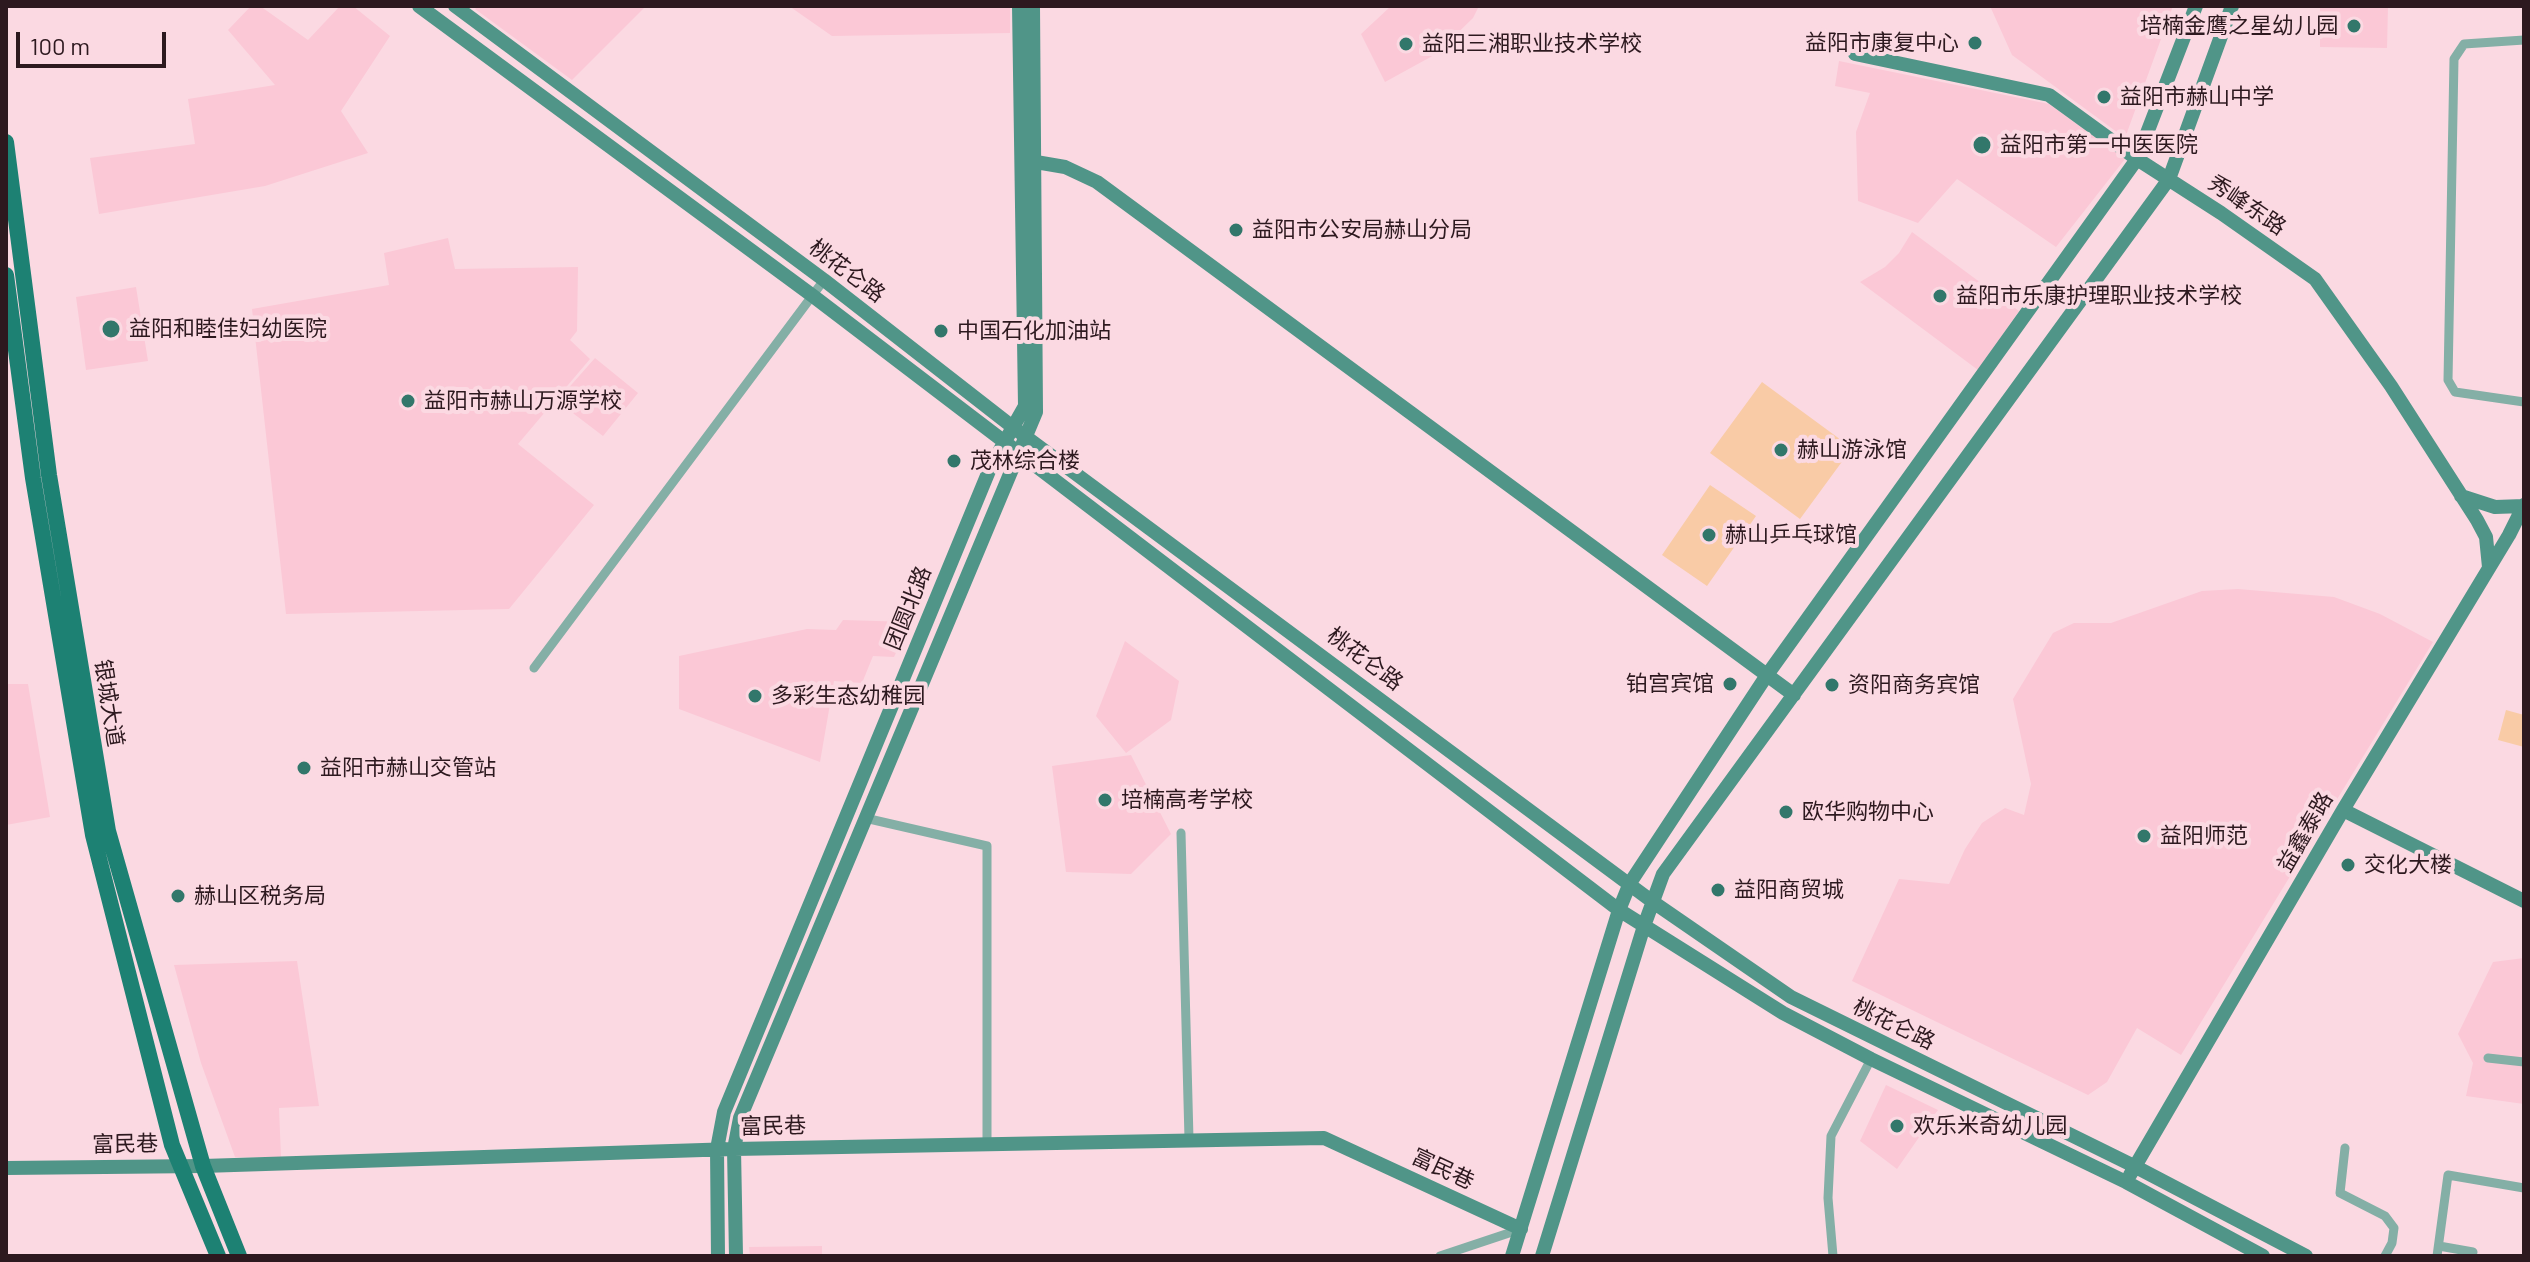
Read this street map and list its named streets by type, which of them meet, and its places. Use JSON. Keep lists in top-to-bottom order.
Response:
{
  "streets": {
    "main road": [
      "秀峰东路",
      "桃花仑路",
      "团圆北路",
      "银城大道",
      "益鑫泰路",
      "富民巷"
    ]
  },
  "crossings": [
    ["秀峰东路", "益鑫泰路"],
    ["桃花仑路", "团圆北路"],
    ["桃花仑路", "益鑫泰路"],
    ["团圆北路", "富民巷"],
    ["银城大道", "富民巷"]
  ],
  "places": [
    "培楠金鹰之星幼儿园",
    "益阳市康复中心",
    "益阳三湘职业技术学校",
    "益阳市赫山中学",
    "益阳市第一中医医院",
    "益阳市公安局赫山分局",
    "益阳市乐康护理职业技术学校",
    "益阳和睦佳妇幼医院",
    "中国石化加油站",
    "益阳市赫山万源学校",
    "赫山游泳馆",
    "茂林综合楼",
    "赫山乒乓球馆",
    "铂宫宾馆",
    "资阳商务宾馆",
    "多彩生态幼稚园",
    "益阳市赫山交管站",
    "培楠高考学校",
    "欧华购物中心",
    "益阳师范",
    "交化大楼",
    "益阳商贸城",
    "赫山区税务局",
    "欢乐米奇幼儿园"
  ],
  "scale_bar": "100 m"
}
